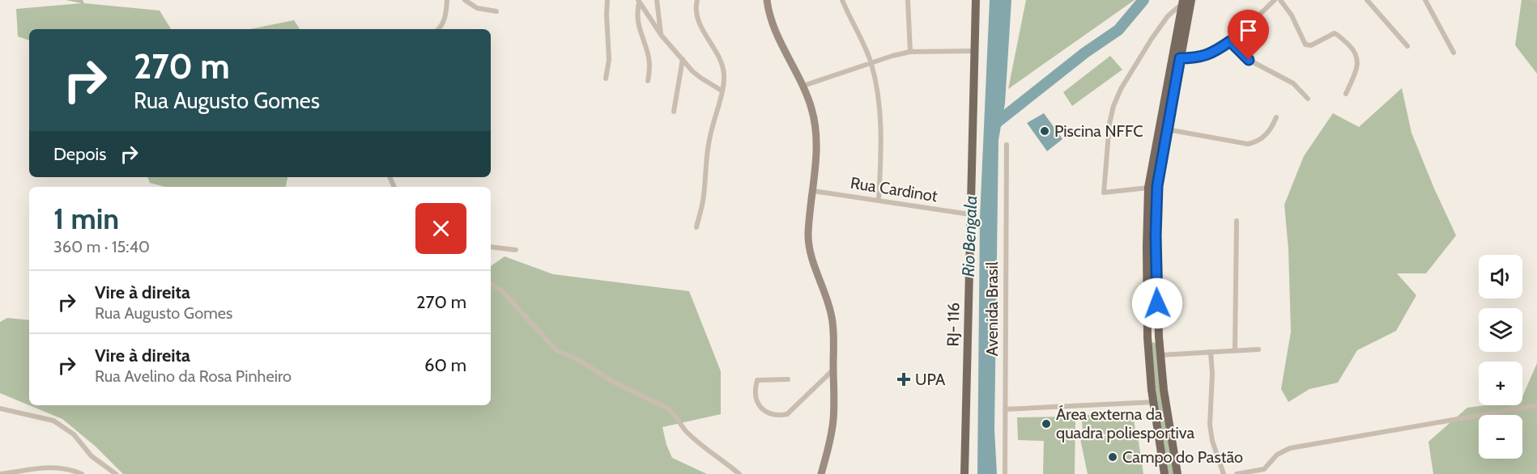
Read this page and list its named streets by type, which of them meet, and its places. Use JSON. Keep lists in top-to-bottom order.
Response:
{
  "streets": {
    "main road": ["RJ- 116"],
    "street": ["Rua Cardinot", "Avenida Brasil"]
  },
  "crossings": [
    ["Rua Cardinot", "RJ- 116"]
  ],
  "water": ["Rio Bengala"],
  "places": {
    "other": ["Piscina NFFC", "Área externa da quadra poliesportiva", "Campo do Pastão"],
    "health": ["UPA"]
  },
  "page": {
    "turn": ["270 m", "Rua Augusto Gomes"],
    "then": "Depois",
    "heading": ["1 min", "360 m · 15:40"],
    "map_buttons": ["+", "−"],
    "list": [
      {
        "name": "Vire à direita",
        "note": "Rua Augusto Gomes",
        "value": "270 m"
      },
      {
        "name": "Vire à direita",
        "note": "Rua Avelino da Rosa Pinheiro",
        "value": "60 m"
      }
    ]
  }
}
